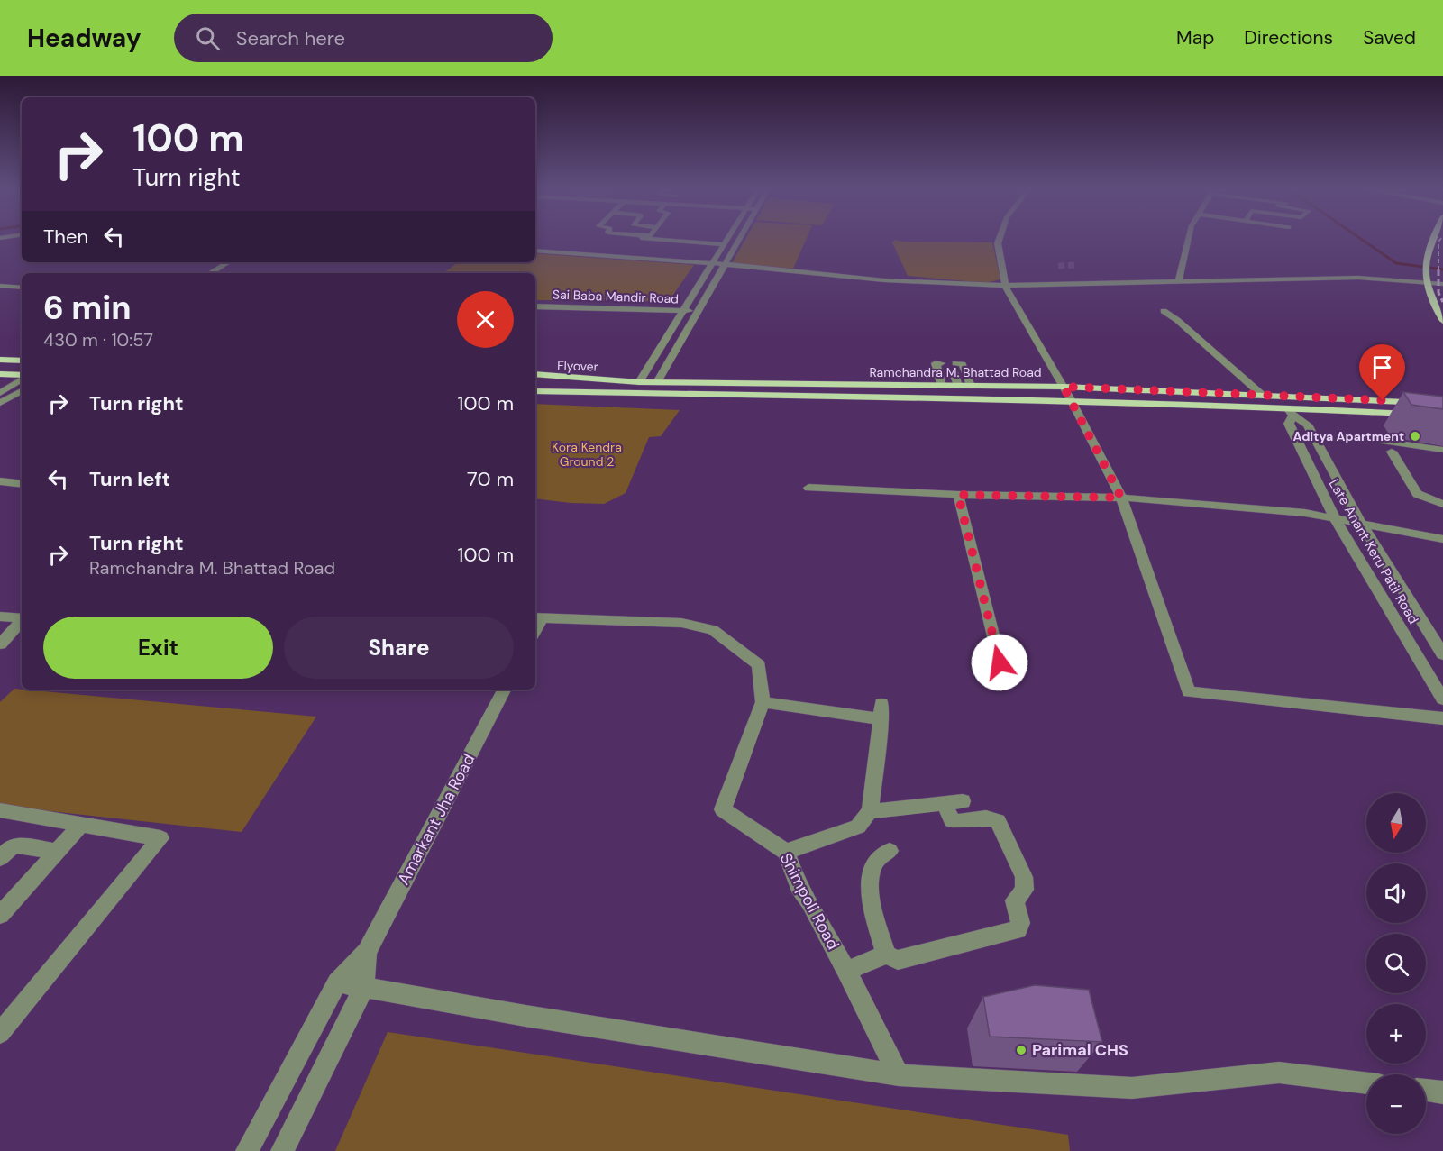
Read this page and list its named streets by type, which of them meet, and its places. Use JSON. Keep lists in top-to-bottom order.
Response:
{
  "streets": {
    "main road": ["Flyover", "Ramchandra M. Bhattad Road"],
    "street": [
      "Sai Baba Mandir Road",
      "Late Anant Keru Patil Road",
      "Amarkant Jha Road",
      "Shimpoli Road"
    ]
  },
  "crossings": [
    ["Flyover", "Ramchandra M. Bhattad Road"],
    ["Ramchandra M. Bhattad Road", "Late Anant Keru Patil Road"]
  ],
  "parks": ["Kora Kendra Ground 2"],
  "places": ["Aditya Apartment", "Parimal CHS"],
  "north": "bottom",
  "page": {
    "header": "Headway",
    "search": "Search here",
    "nav": ["Map", "Directions", "Saved"],
    "turn": ["100 m", "Turn right"],
    "then": "Then",
    "heading": ["6 min", "430 m · 10:57"],
    "list": [
      {
        "name": "Turn right",
        "value": "100 m"
      },
      {
        "name": "Turn left",
        "value": "70 m"
      },
      {
        "name": "Turn right",
        "note": "Ramchandra M. Bhattad Road",
        "value": "100 m"
      }
    ],
    "buttons": ["Exit", "Share"],
    "map_buttons": ["+", "−"]
  }
}
